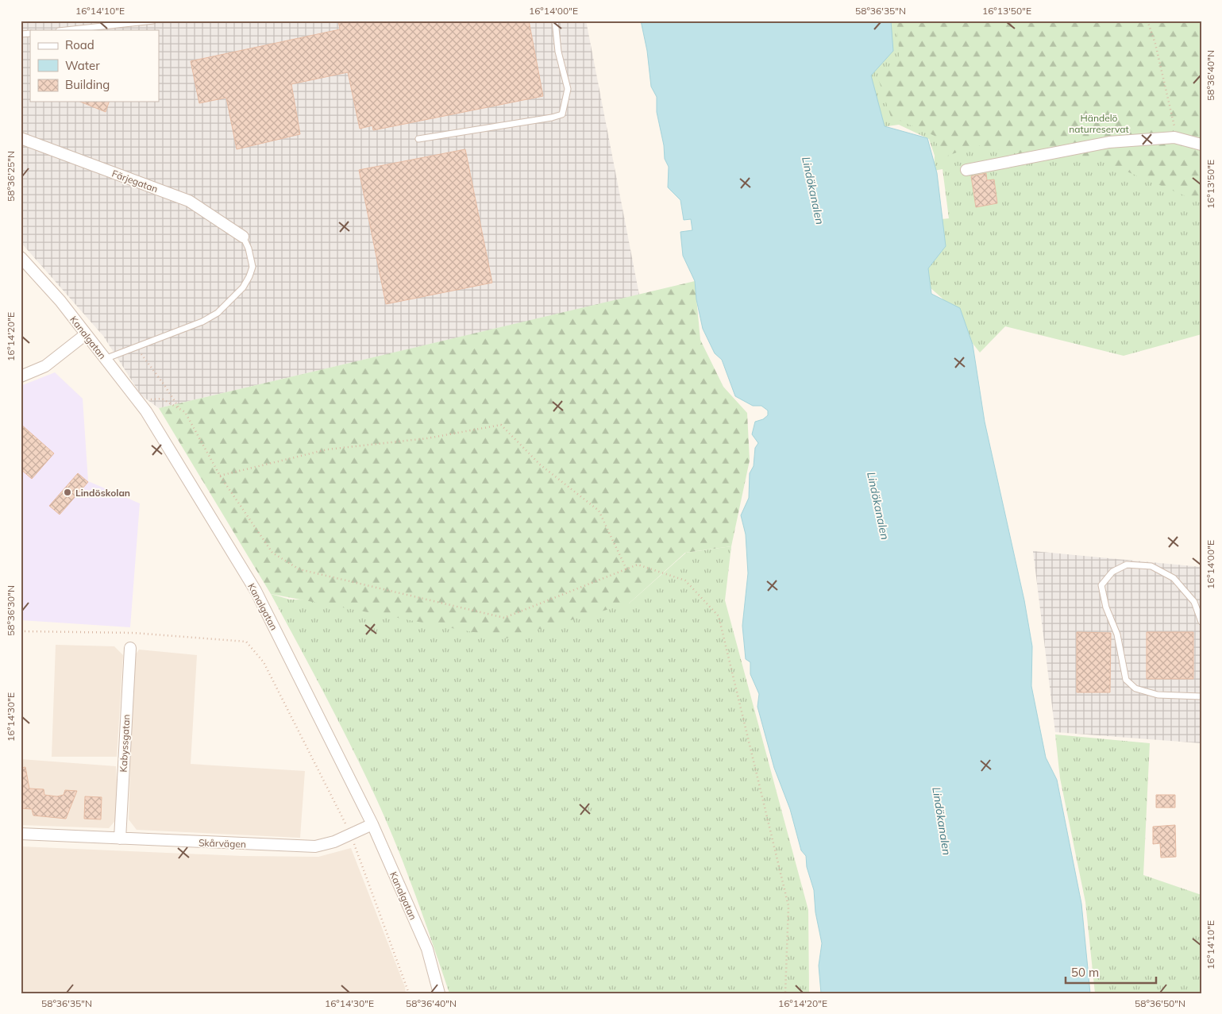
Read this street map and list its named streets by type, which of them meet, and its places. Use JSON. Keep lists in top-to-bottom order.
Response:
{
  "streets": {
    "street": [
      "Färjegatan",
      "Kanalgatan",
      "Kabyssgatan",
      "Skårvägen"
    ]
  },
  "crossings": [
    ["Kanalgatan", "Skårvägen"],
    ["Kabyssgatan", "Skårvägen"]
  ],
  "water": ["Lindökanalen"],
  "parks": ["Händelö naturreservat"],
  "places": ["Lindöskolan"],
  "legend": ["Road", "Water", "Building"],
  "scale_bar": "50 m",
  "coordinates": [
    "16°14'10\"E",
    "16°14'00\"E",
    "58°36'35\"N",
    "16°13'50\"E",
    "58°36'40\"N",
    "58°36'25\"N",
    "16°14'20\"E",
    "58°36'30\"N",
    "16°14'30\"E",
    "58°36'50\"N"
  ]
}
